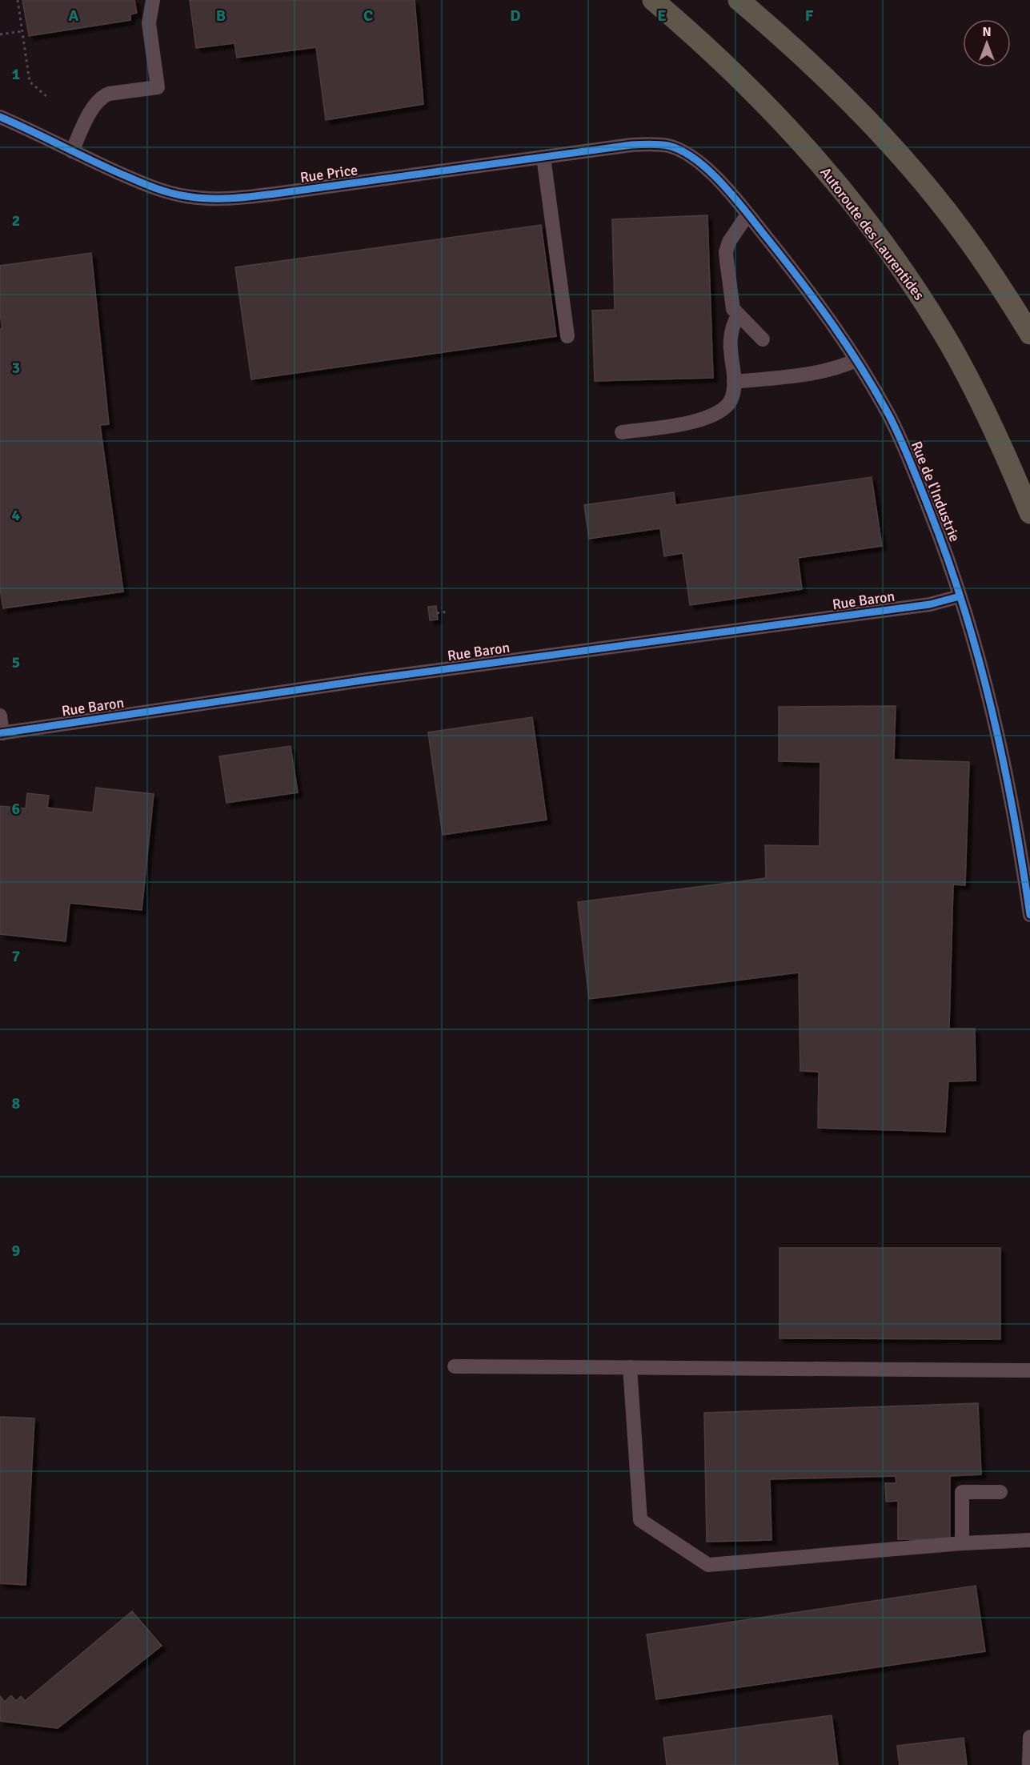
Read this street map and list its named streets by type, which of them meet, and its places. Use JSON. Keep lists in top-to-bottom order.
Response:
{
  "streets": {
    "highway": ["Autoroute des Laurentides"],
    "street": ["Rue Price", "Rue de l'Industrie", "Rue Baron"]
  },
  "crossings": [
    ["Rue Price", "Rue de l'Industrie"],
    ["Rue de l'Industrie", "Rue Baron"]
  ],
  "north": "top",
  "grid": {
    "columns": [
      "A",
      "B",
      "C",
      "D",
      "E",
      "F"
    ],
    "rows": [
      "1",
      "2",
      "3",
      "4",
      "5",
      "6",
      "7",
      "8",
      "9"
    ]
  }
}
